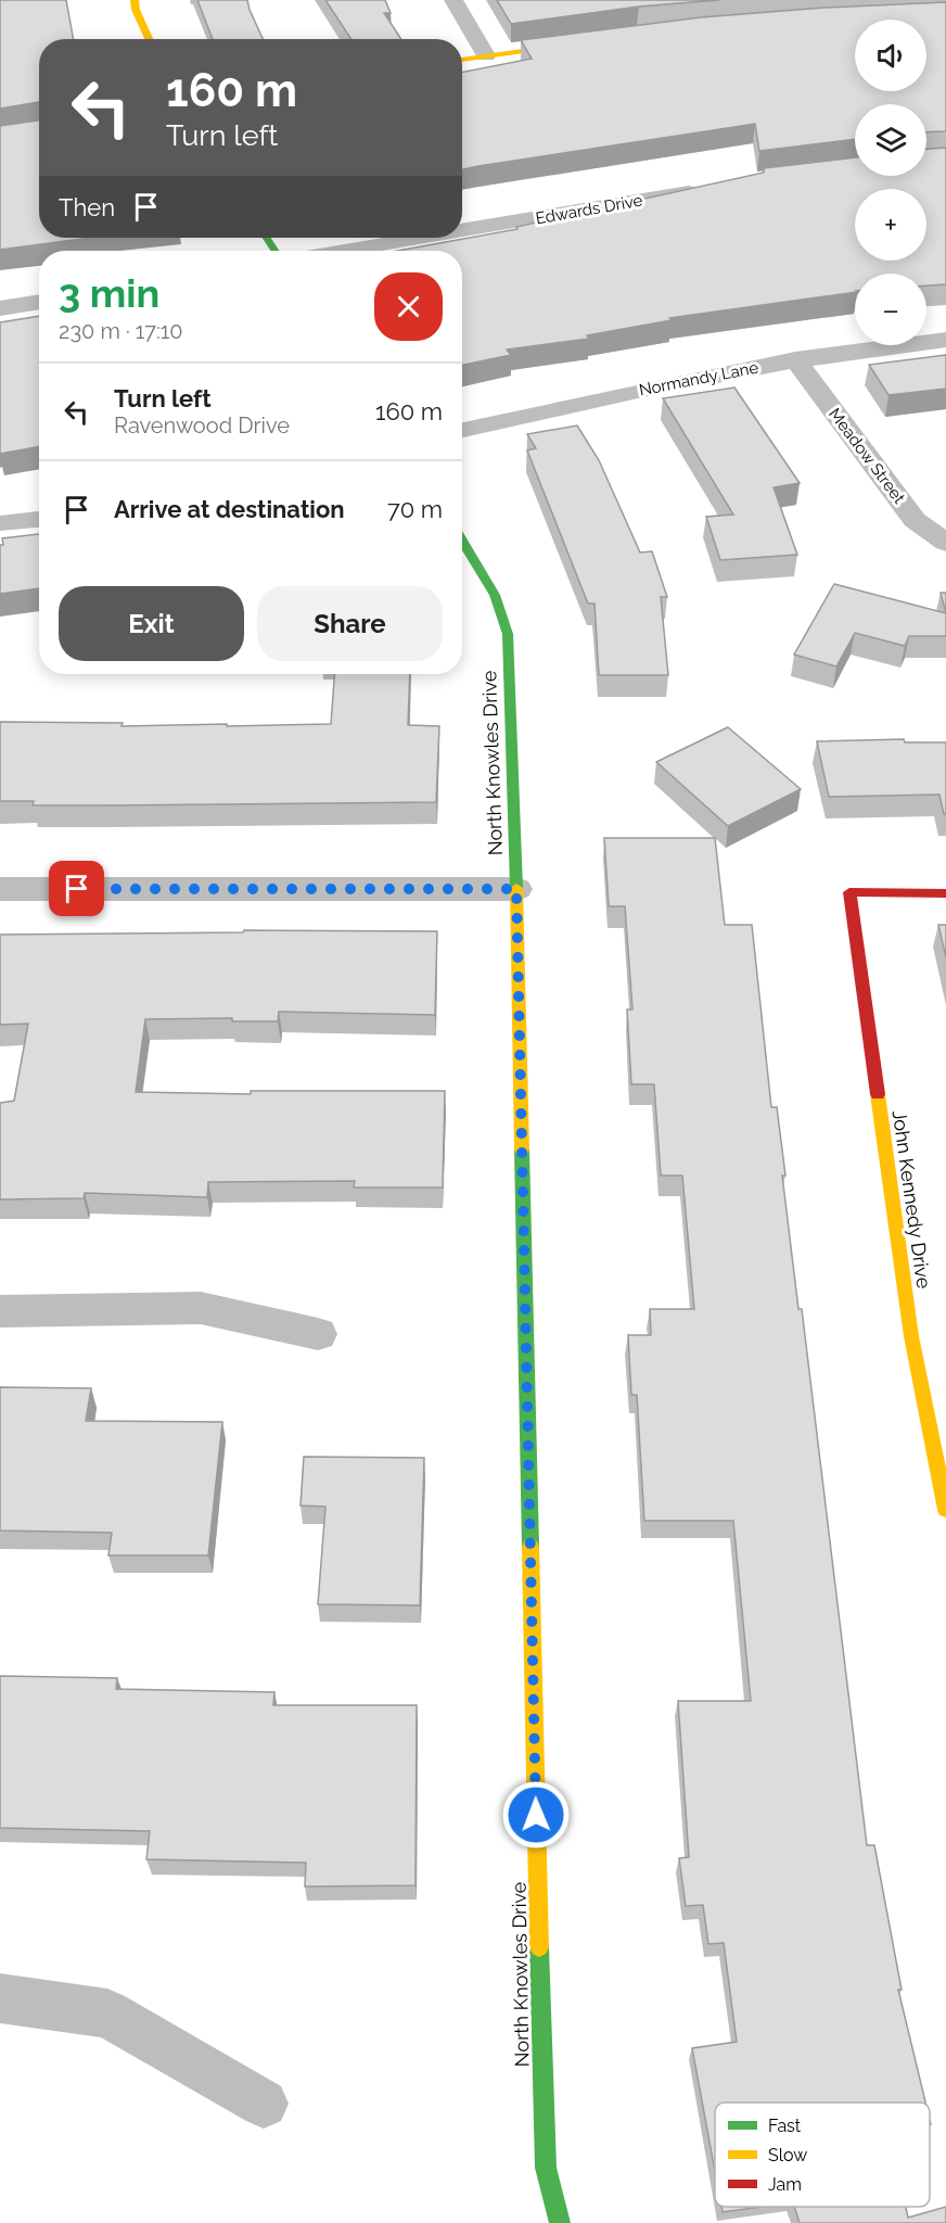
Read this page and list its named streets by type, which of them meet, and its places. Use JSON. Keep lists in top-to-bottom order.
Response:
{
  "streets": {
    "street": [
      "Edwards Drive",
      "Normandy Lane",
      "Meadow Street",
      "North Knowles Drive",
      "John Kennedy Drive"
    ]
  },
  "crossings": [
    ["Normandy Lane", "Meadow Street"]
  ],
  "legend": ["Fast", "Slow", "Jam"],
  "page": {
    "map_buttons": ["+", "−"],
    "turn": ["160 m", "Turn left"],
    "then": "Then",
    "heading": ["3 min", "230 m · 17:10"],
    "list": [
      {
        "name": "Turn left",
        "note": "Ravenwood Drive",
        "value": "160 m"
      },
      {
        "name": "Arrive at destination",
        "value": "70 m"
      }
    ],
    "buttons": ["Exit", "Share"]
  }
}
